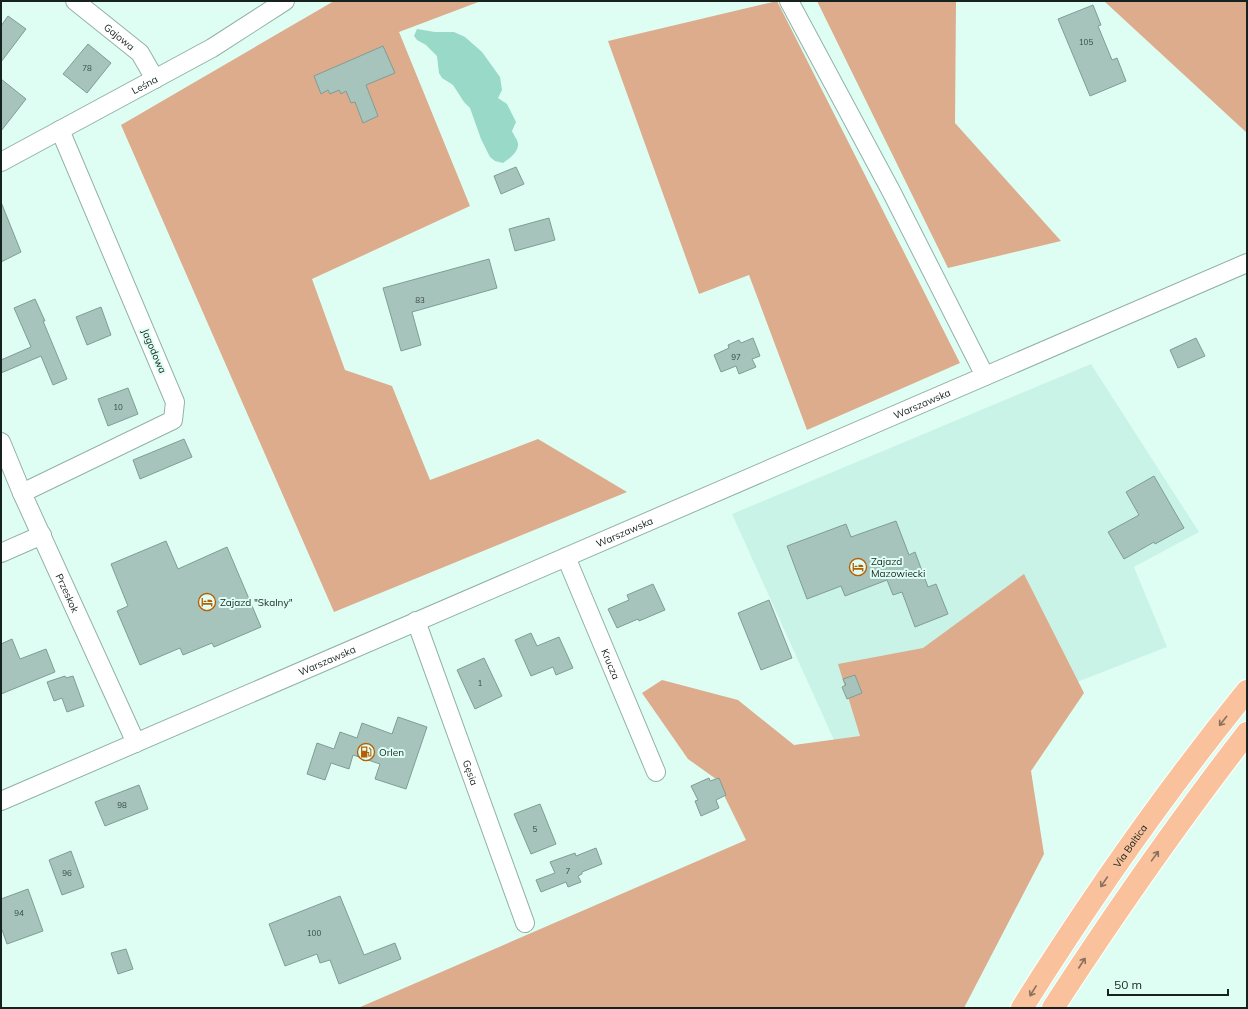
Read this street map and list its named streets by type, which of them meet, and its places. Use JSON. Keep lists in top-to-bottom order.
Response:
{
  "streets": {
    "highway": ["Via Baltica"],
    "street": [
      "Gajowa",
      "Leśna",
      "Jagodowa",
      "Warszawska",
      "Przeskok",
      "Krucza",
      "Gęsia"
    ]
  },
  "crossings": [
    ["Gajowa", "Leśna"],
    ["Leśna", "Jagodowa"],
    ["Jagodowa", "Przeskok"],
    ["Warszawska", "Przeskok"],
    ["Warszawska", "Krucza"],
    ["Warszawska", "Gęsia"]
  ],
  "places": {
    "hotel": ["Zajazd Mazowiecki", "Zajazd \"Skalny\""],
    "fuel station": ["Orlen"]
  },
  "house_numbers": [
    "105",
    "78",
    "83",
    "97",
    "10",
    "1",
    "98",
    "5",
    "7",
    "96",
    "94",
    "100"
  ],
  "scale_bar": "50 m"
}
